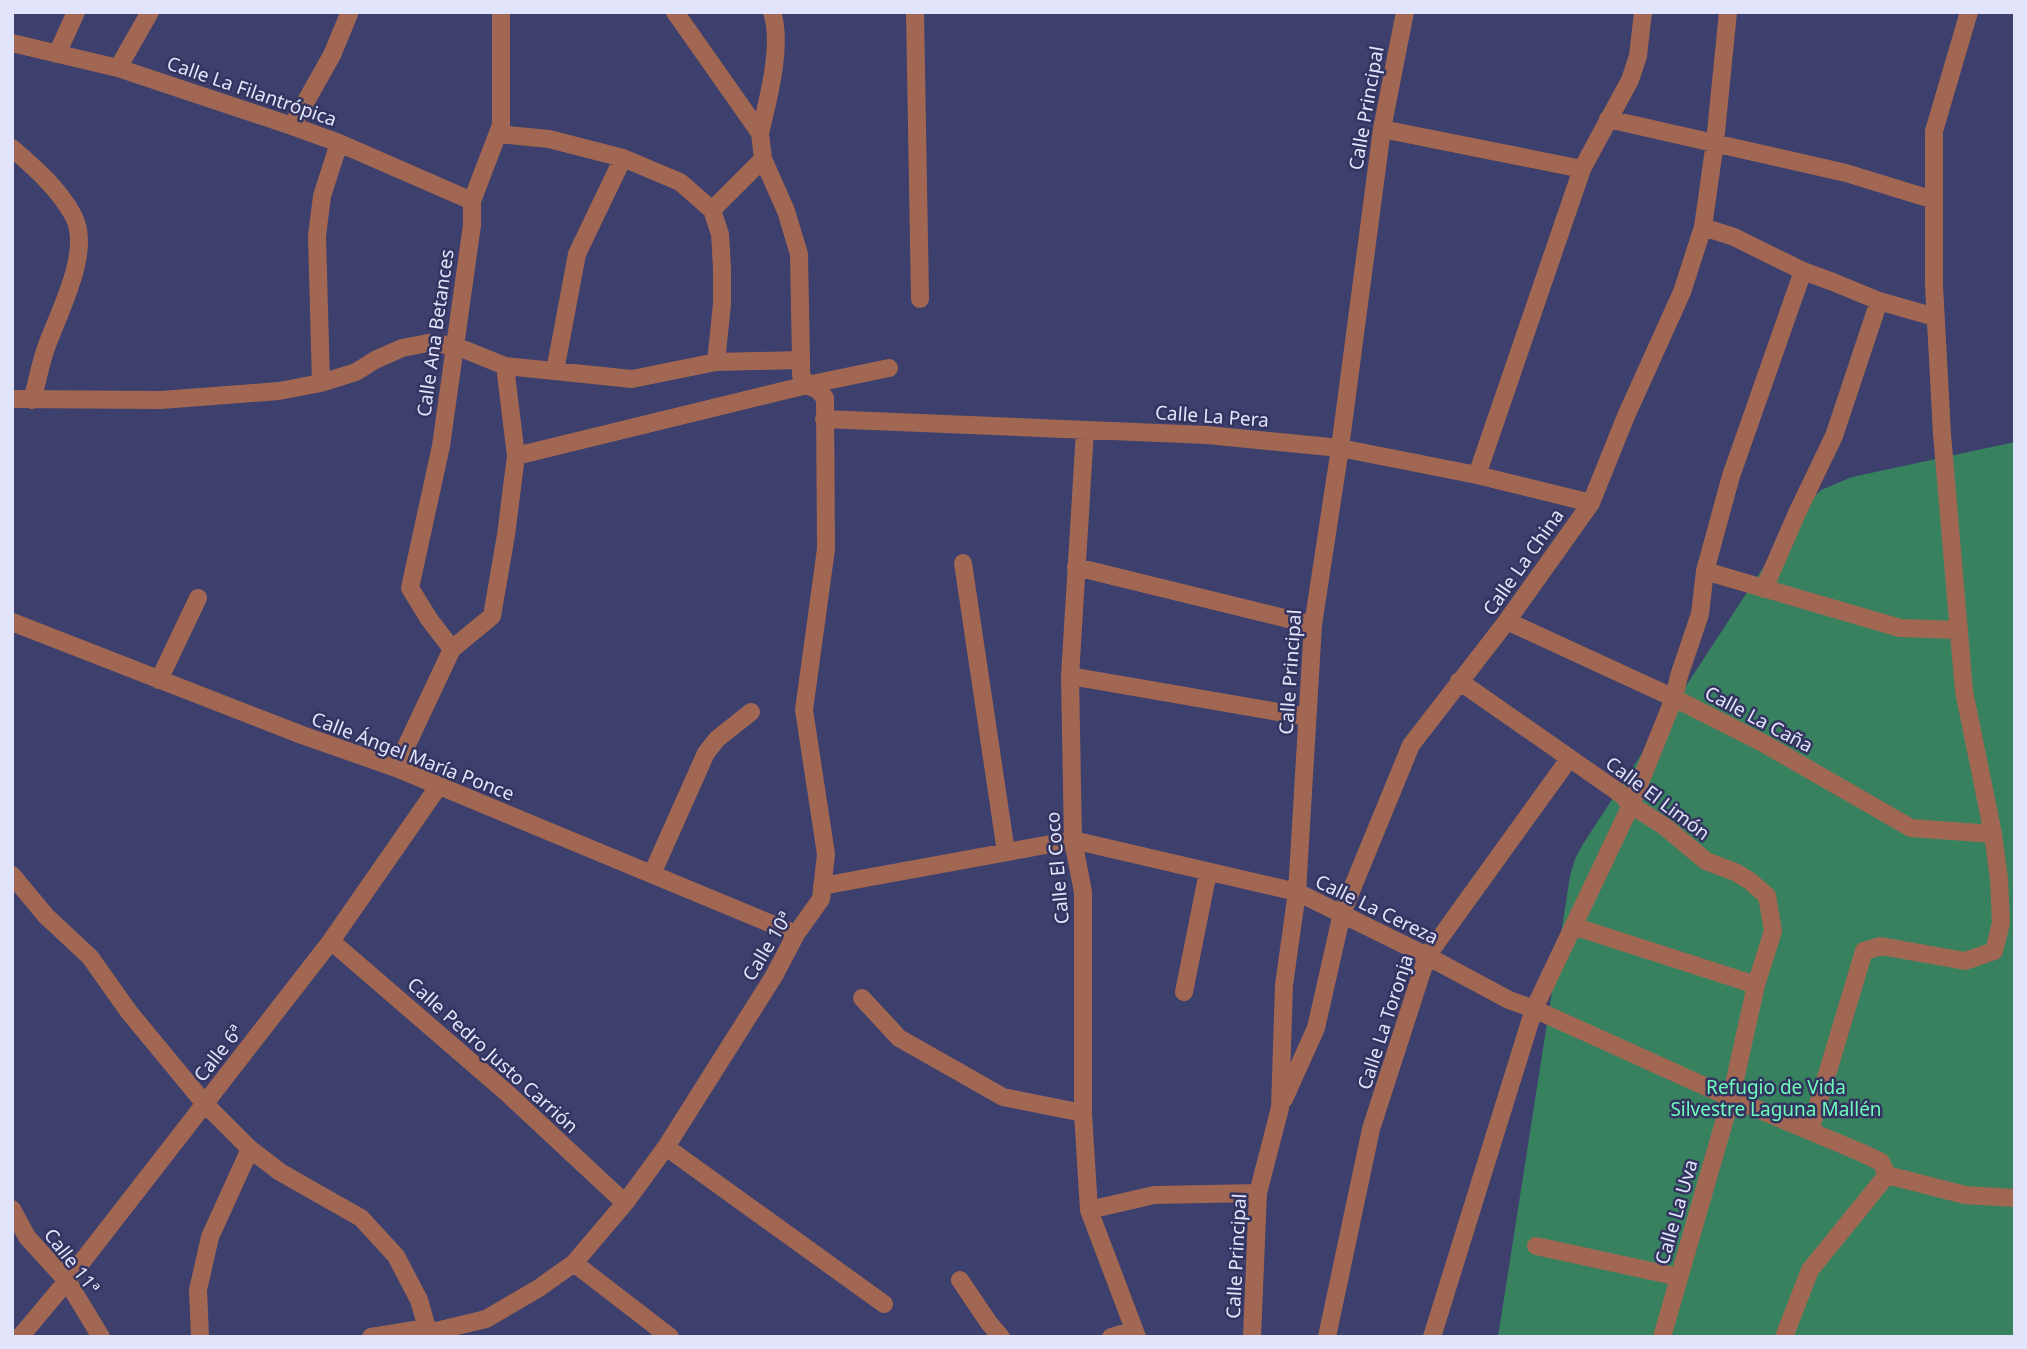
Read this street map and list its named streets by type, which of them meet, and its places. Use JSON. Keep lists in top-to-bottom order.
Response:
{
  "streets": {
    "street": [
      "Calle La Filantrópica",
      "Calle Principal",
      "Calle Ana Betances",
      "Calle La Pera",
      "Calle La China",
      "Calle La Caña",
      "Calle Ángel María Ponce",
      "Calle El Limón",
      "Calle El Coco",
      "Calle La Cereza",
      "Calle 10ª",
      "Calle La Toronja",
      "Calle 6ª",
      "Calle Pedro Justo Carrión",
      "Calle La Uva",
      "Calle 11ª"
    ]
  },
  "crossings": [
    ["Calle La Filantrópica", "Calle Ana Betances"],
    ["Calle Principal", "Calle La Pera"],
    ["Calle Principal", "Calle La China"],
    ["Calle Principal", "Calle La Cereza"],
    ["Calle La Pera", "Calle La China"],
    ["Calle La Pera", "Calle El Coco"],
    ["Calle La Pera", "Calle 10ª"],
    ["Calle La China", "Calle La Caña"],
    ["Calle La China", "Calle El Limón"],
    ["Calle La China", "Calle La Cereza"],
    ["Calle Ángel María Ponce", "Calle 10ª"],
    ["Calle Ángel María Ponce", "Calle 6ª"],
    ["Calle El Limón", "Calle La Cereza"],
    ["Calle El Limón", "Calle La Toronja"],
    ["Calle El Limón", "Calle La Uva"],
    ["Calle El Coco", "Calle La Cereza"],
    ["Calle La Cereza", "Calle 10ª"],
    ["Calle La Cereza", "Calle La Toronja"],
    ["Calle La Cereza", "Calle La Uva"],
    ["Calle 10ª", "Calle Pedro Justo Carrión"],
    ["Calle 6ª", "Calle Pedro Justo Carrión"],
    ["Calle 6ª", "Calle 11ª"]
  ],
  "parks": ["Refugio de Vida Silvestre Laguna Mallén"]
}
